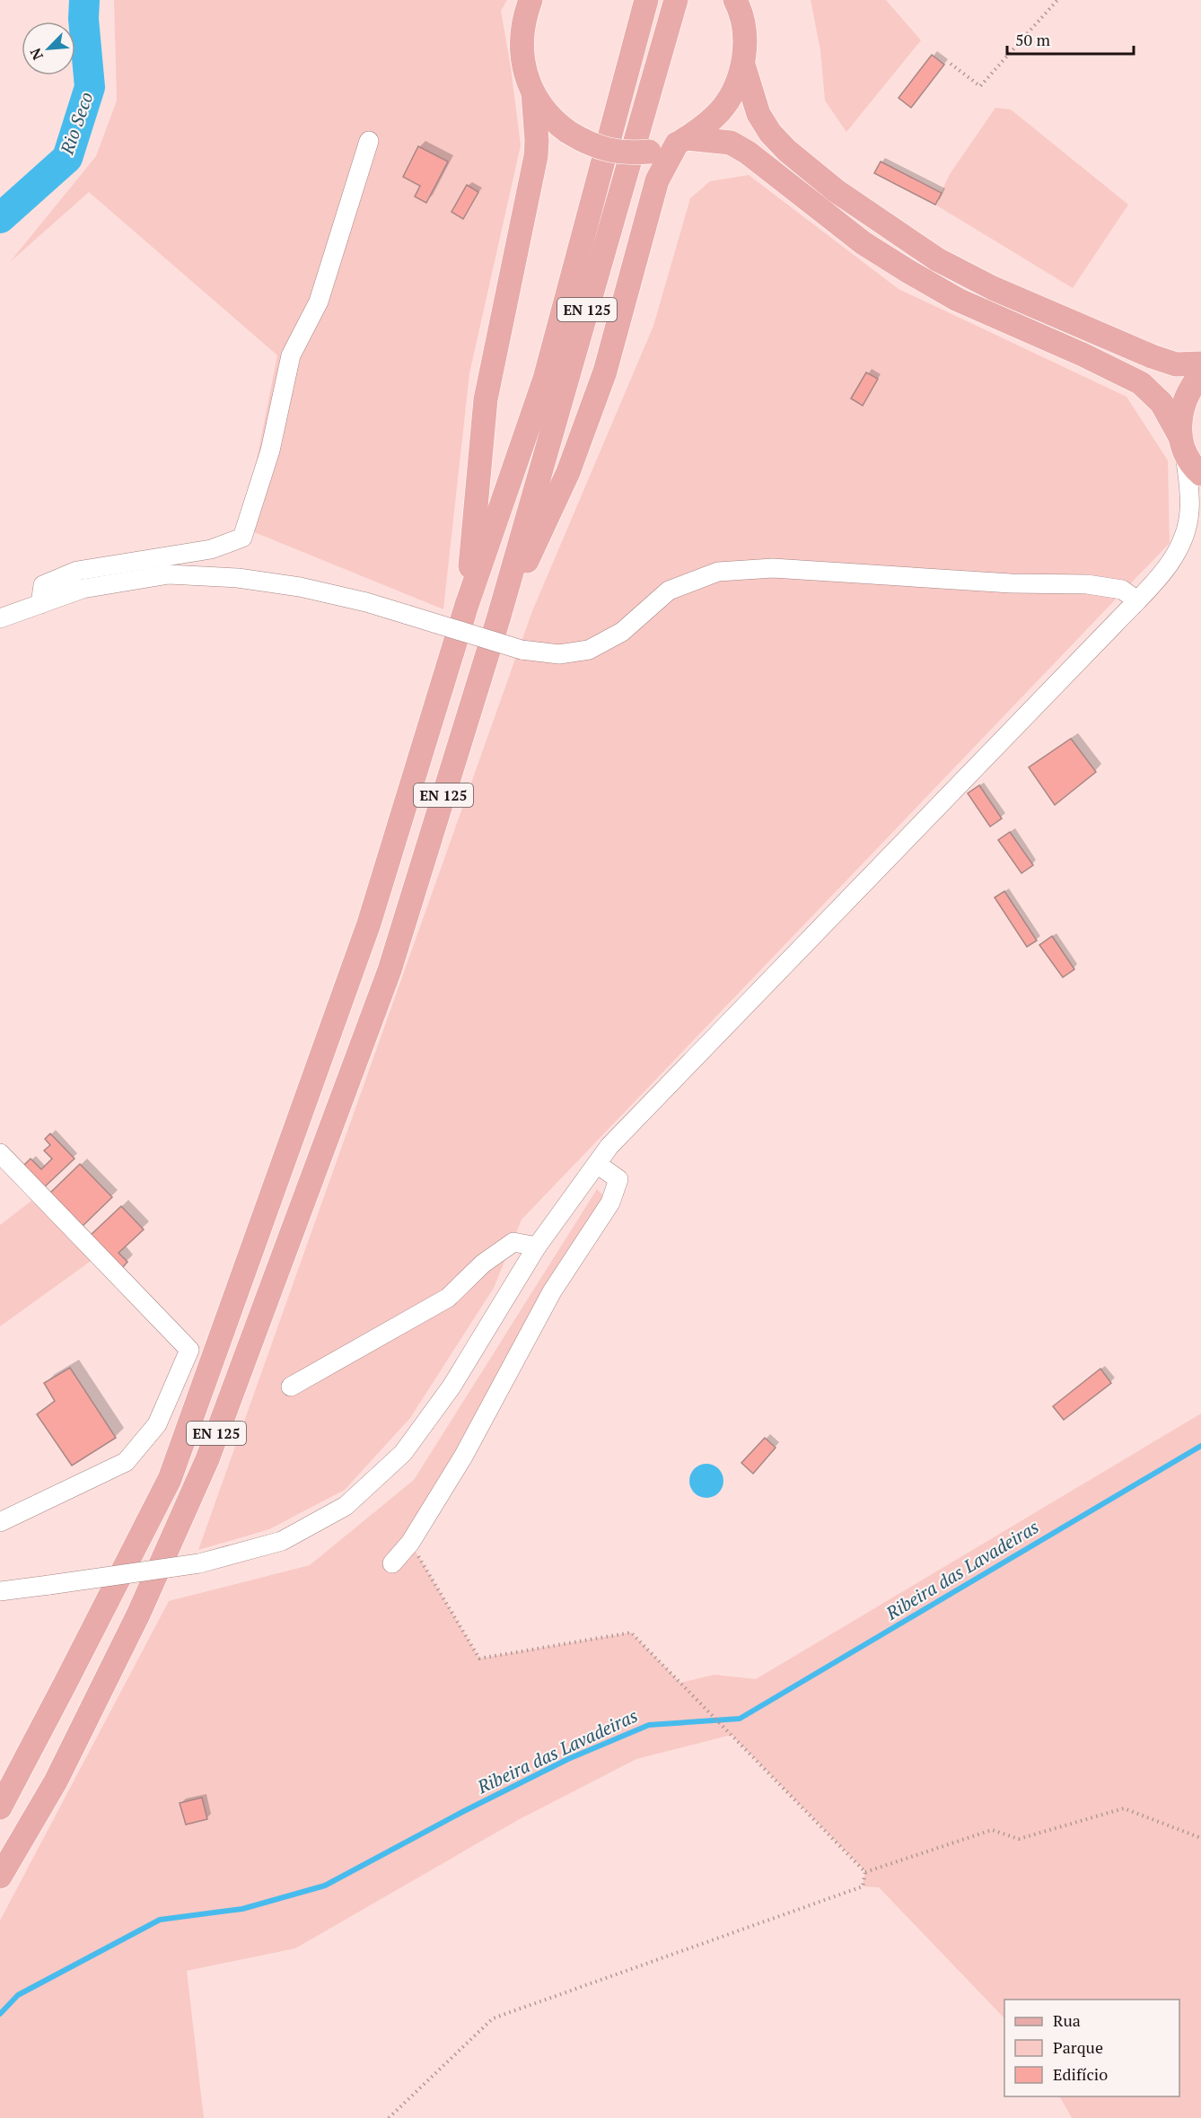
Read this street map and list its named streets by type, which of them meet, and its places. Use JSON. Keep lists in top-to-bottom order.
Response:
{
  "streets": {
    "main road": ["EN 125"]
  },
  "water": ["Rio Seco", "Ribeira das Lavadeiras"],
  "legend": ["Rua", "Parque", "Edifício"],
  "scale_bar": "50 m",
  "north": "bottom left"
}
